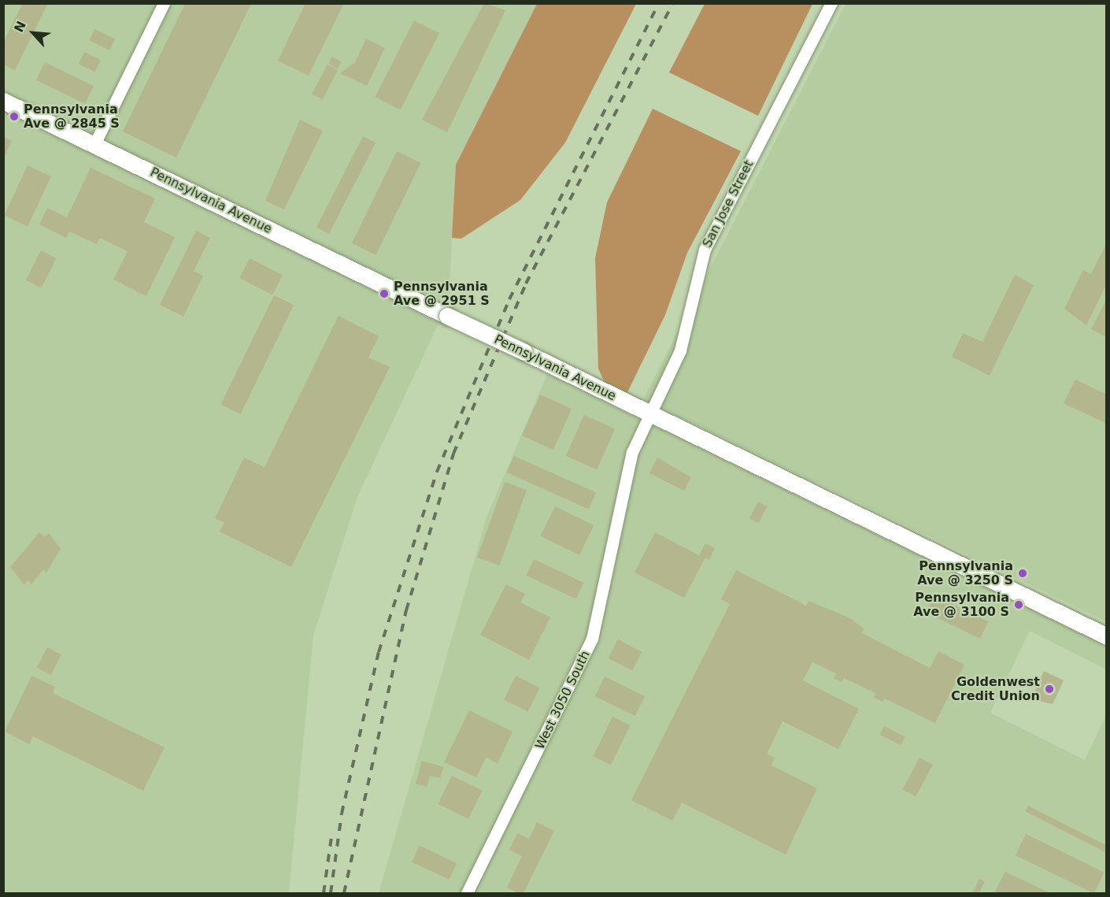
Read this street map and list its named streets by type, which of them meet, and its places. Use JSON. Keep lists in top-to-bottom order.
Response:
{
  "streets": {
    "street": ["Pennsylvania Avenue", "San Jose Street", "West 3050 South"]
  },
  "crossings": [
    ["Pennsylvania Avenue", "San Jose Street"],
    ["Pennsylvania Avenue", "West 3050 South"],
    ["San Jose Street", "West 3050 South"]
  ],
  "places": [
    "Pennsylvania Ave @ 2845 S",
    "Pennsylvania Ave @ 2951 S",
    "Pennsylvania Ave @ 3250 S",
    "Pennsylvania Ave @ 3100 S",
    "Goldenwest Credit Union"
  ],
  "north": "top left"
}
